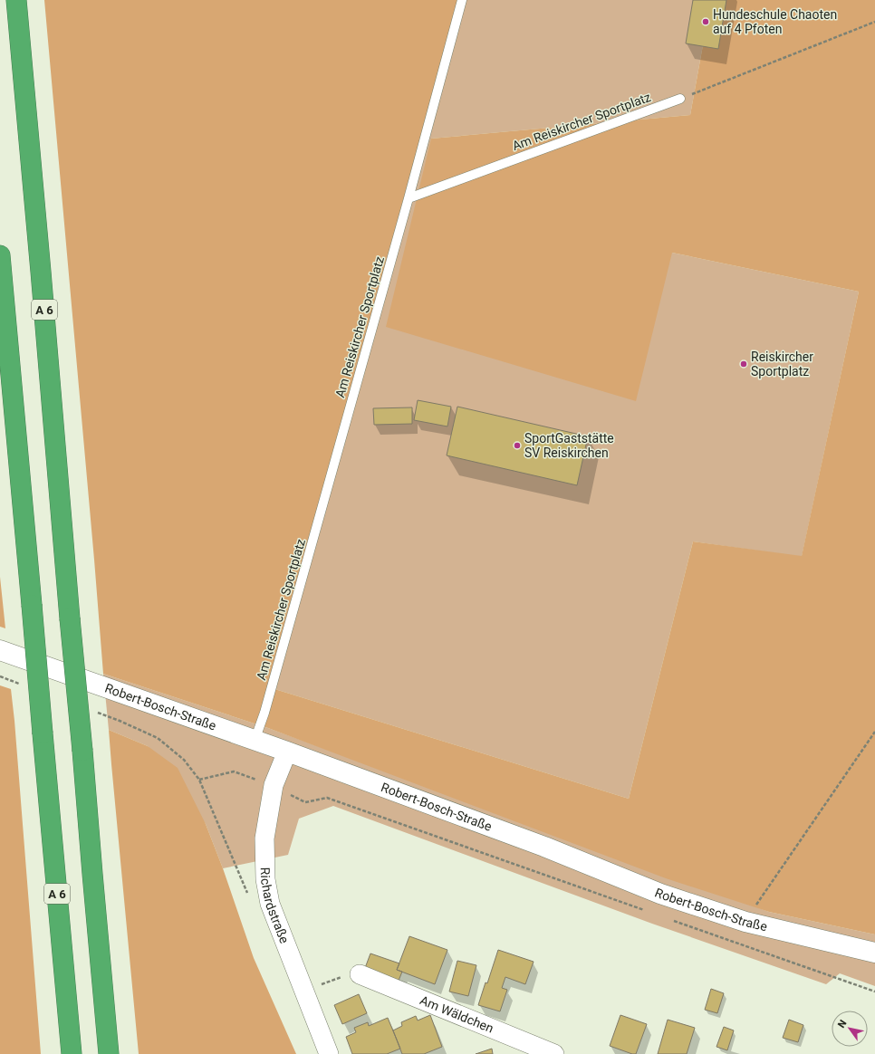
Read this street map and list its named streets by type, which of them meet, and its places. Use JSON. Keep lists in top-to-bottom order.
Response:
{
  "streets": {
    "highway": ["A 6"],
    "main road": ["Robert-Bosch-Straße"],
    "street": ["Richardstraße", "Am Wäldchen"],
    "lane": ["Am Reiskircher Sportplatz"]
  },
  "crossings": [
    ["Am Reiskircher Sportplatz", "Robert-Bosch-Straße"],
    ["Robert-Bosch-Straße", "Richardstraße"]
  ],
  "places": ["Hundeschule Chaoten auf 4 Pfoten", "Reiskircher Sportplatz", "SportGaststätte SV Reiskirchen"],
  "north": "top left"
}
